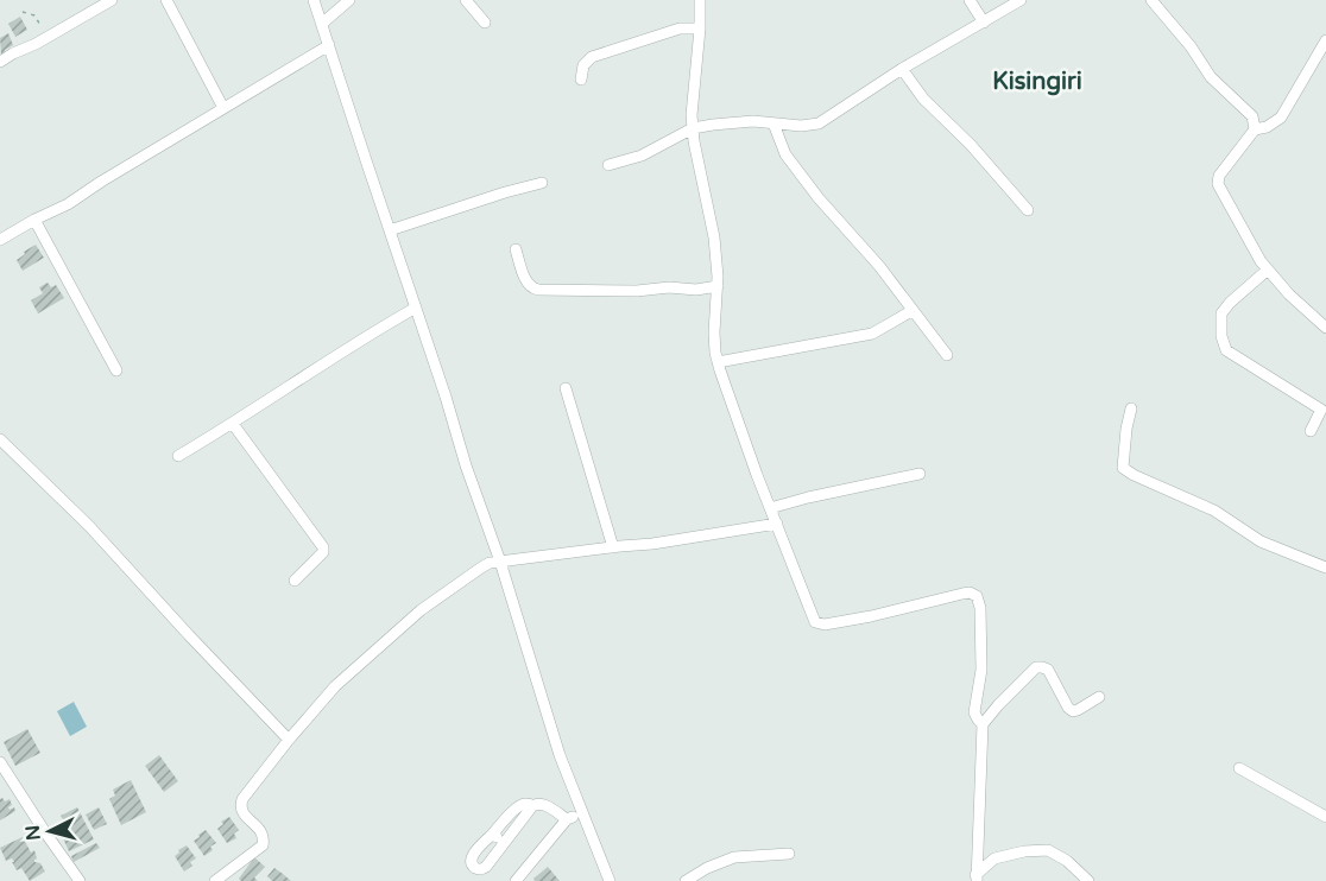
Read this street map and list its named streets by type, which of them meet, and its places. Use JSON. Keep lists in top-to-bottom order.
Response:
{
  "districts": ["Kisingiri"],
  "north": "left"
}
